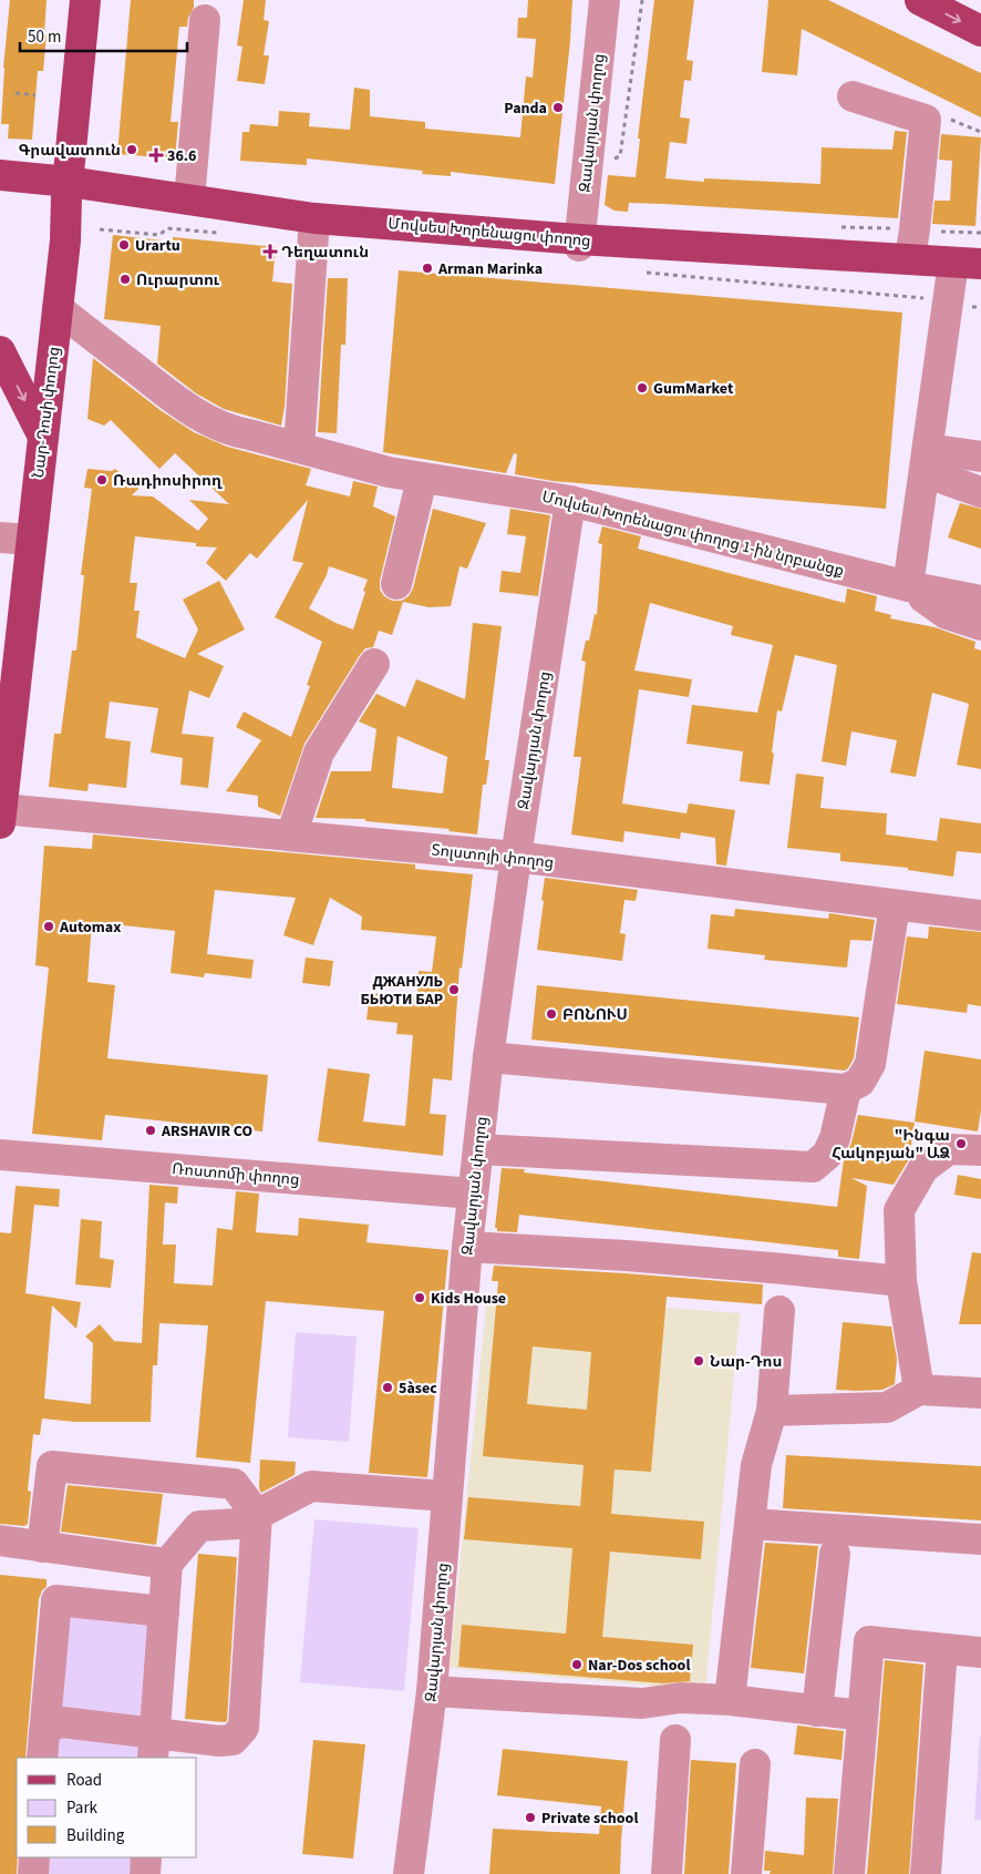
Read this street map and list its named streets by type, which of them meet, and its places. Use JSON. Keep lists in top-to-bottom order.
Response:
{
  "streets": {
    "main road": ["Մովսես Խորենացու փողոց", "Նար-Դոսի փողոց"],
    "street": [
      "Զավարյան փողոց",
      "Մովսես Խորենացու փողոց 1-ին նրբանցք",
      "Տոլստոյի փողոց",
      "Ռոստոմի փողոց"
    ]
  },
  "crossings": [
    ["Զավարյան փողոց", "Մովսես Խորենացու փողոց"],
    ["Զավարյան փողոց", "Մովսես Խորենացու փողոց 1-ին նրբանցք"],
    ["Զավարյան փողոց", "Տոլստոյի փողոց"],
    ["Զավարյան փողոց", "Ռոստոմի փողոց"],
    ["Մովսես Խորենացու փողոց", "Նար-Դոսի փողոց"],
    ["Նար-Դոսի փողոց", "Մովսես Խորենացու փողոց 1-ին նրբանցք"],
    ["Նար-Դոսի փողոց", "Տոլստոյի փողոց"]
  ],
  "places": {
    "other": [
      "Panda",
      "Գրավատուն",
      "Urartu",
      "Arman Marinka",
      "Ուրարտու",
      "GumMarket",
      "Ռադիոսիրող",
      "Automax",
      "ДЖАНУЛЬ БЬЮТИ БАР",
      "ԲՈՆՈՒՍ",
      "ARSHAVIR CO",
      "\"Ինգա Հակոբյան\" ԱՁ",
      "Kids House",
      "Նար-Դոս",
      "5àsec",
      "Nar-Dos school",
      "Private school"
    ],
    "health": ["36.6", "Դեղատուն"]
  },
  "legend": ["Road", "Park", "Building"],
  "scale_bar": "50 m"
}
